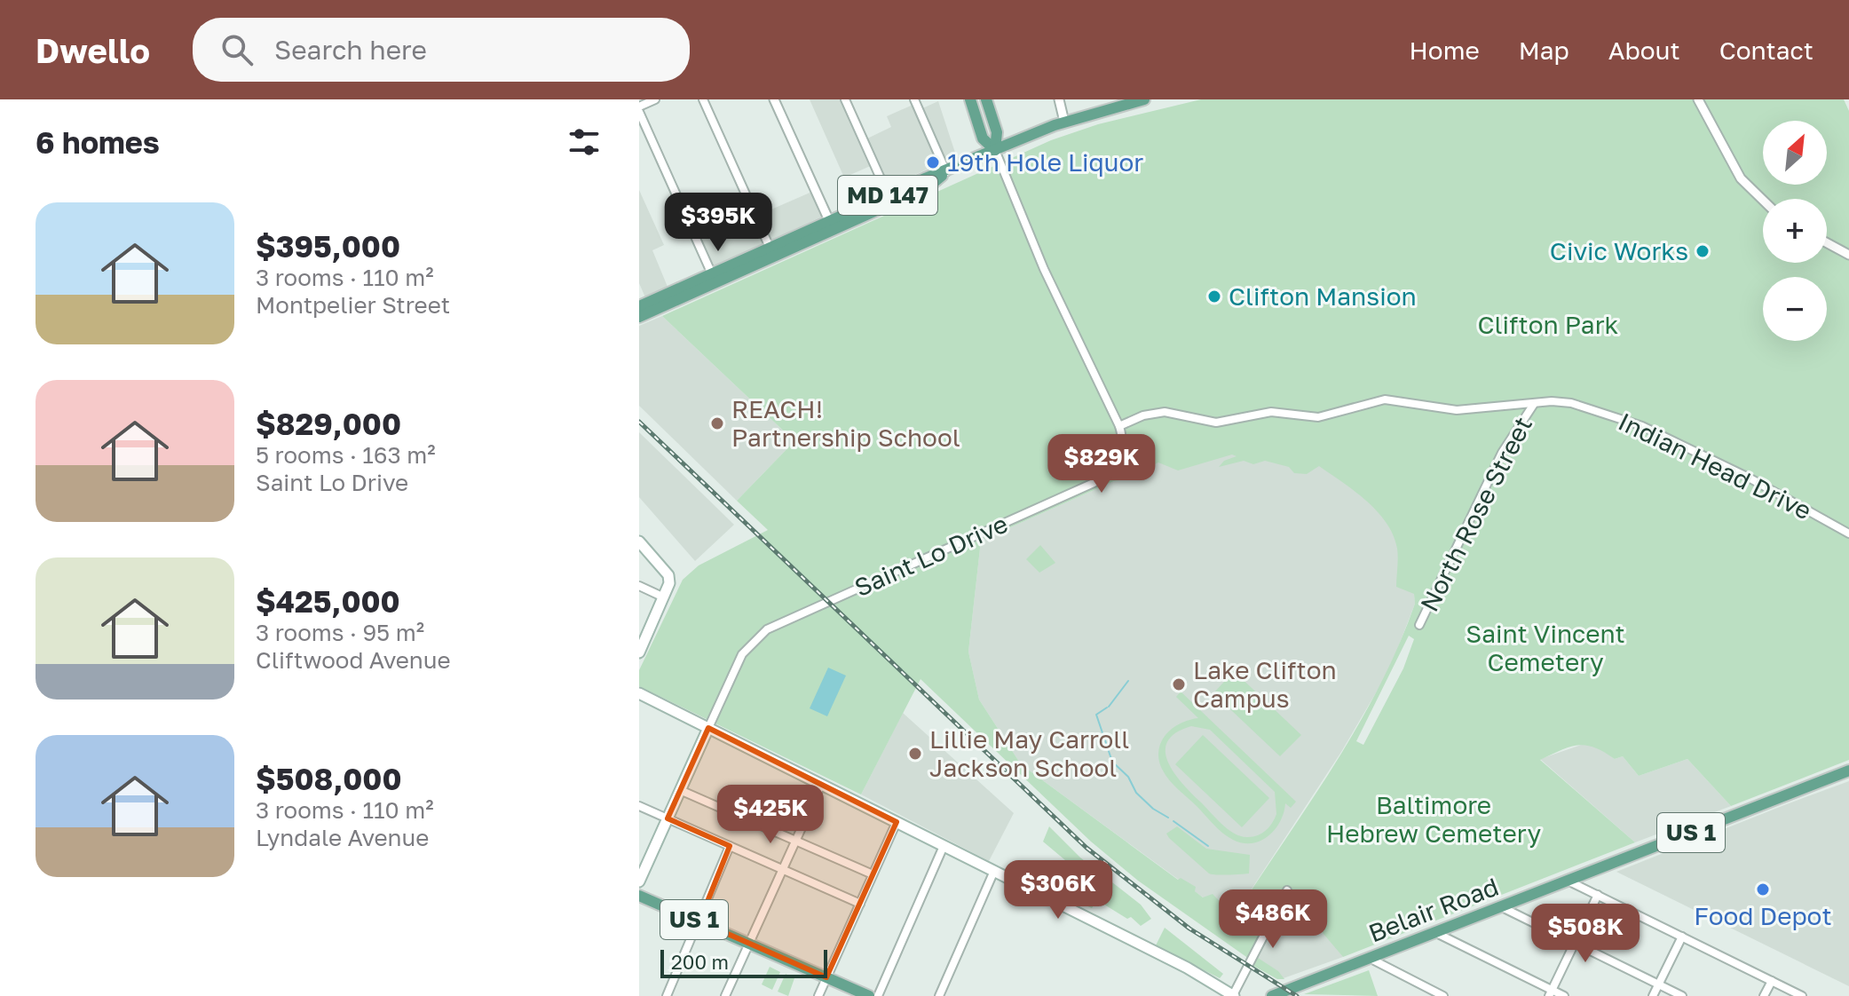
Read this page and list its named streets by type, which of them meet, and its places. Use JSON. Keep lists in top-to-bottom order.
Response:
{
  "streets": {
    "main road": ["MD 147", "US 1", "Belair Road"],
    "street": ["Indian Head Drive", "North Rose Street", "Saint Lo Drive"]
  },
  "crossings": [
    ["MD 147", "Saint Lo Drive"],
    ["Indian Head Drive", "North Rose Street"],
    ["Indian Head Drive", "Saint Lo Drive"]
  ],
  "parks": ["Clifton Park", "Saint Vincent Cemetery", "Baltimore Hebrew Cemetery"],
  "places": [
    "19th Hole Liquor",
    "Civic Works",
    "Clifton Mansion",
    "REACH! Partnership School",
    "Lake Clifton Campus",
    "Lillie May Carroll Jackson School",
    "Food Depot"
  ],
  "scale_bar": "200 m",
  "north": "top right",
  "page": {
    "header": "Dwello",
    "search": "Search here",
    "nav": [
      "Home",
      "Map",
      "About",
      "Contact"
    ],
    "heading": "6 homes",
    "map_buttons": ["+", "−"],
    "list": [
      {
        "name": "$395,000",
        "note": "3 rooms · 110 m² · Montpelier Street"
      },
      {
        "name": "$829,000",
        "note": "5 rooms · 163 m² · Saint Lo Drive"
      },
      {
        "name": "$425,000",
        "note": "3 rooms · 95 m² · Cliftwood Avenue"
      },
      {
        "name": "$508,000",
        "note": "3 rooms · 110 m² · Lyndale Avenue"
      }
    ],
    "price": [
      "$395K",
      "$829K",
      "$425K",
      "$306K",
      "$486K",
      "$508K"
    ],
    "scale": "200 m"
  }
}
